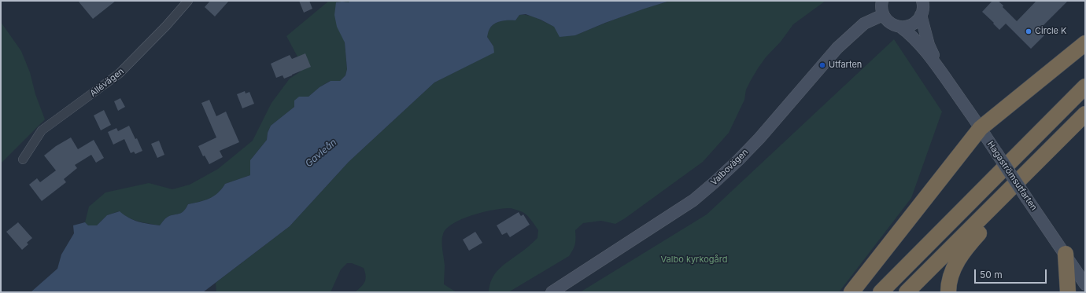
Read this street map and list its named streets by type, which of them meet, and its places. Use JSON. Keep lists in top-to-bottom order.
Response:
{
  "streets": {
    "main road": ["Valbovägen", "Hagaströmsutfarten"],
    "street": ["Allévägen"]
  },
  "crossings": [
    ["Valbovägen", "Hagaströmsutfarten"]
  ],
  "water": ["Gavleån"],
  "parks": ["Valbo kyrkogård"],
  "places": ["Circle K", "Utfarten"],
  "scale_bar": "50 m"
}
